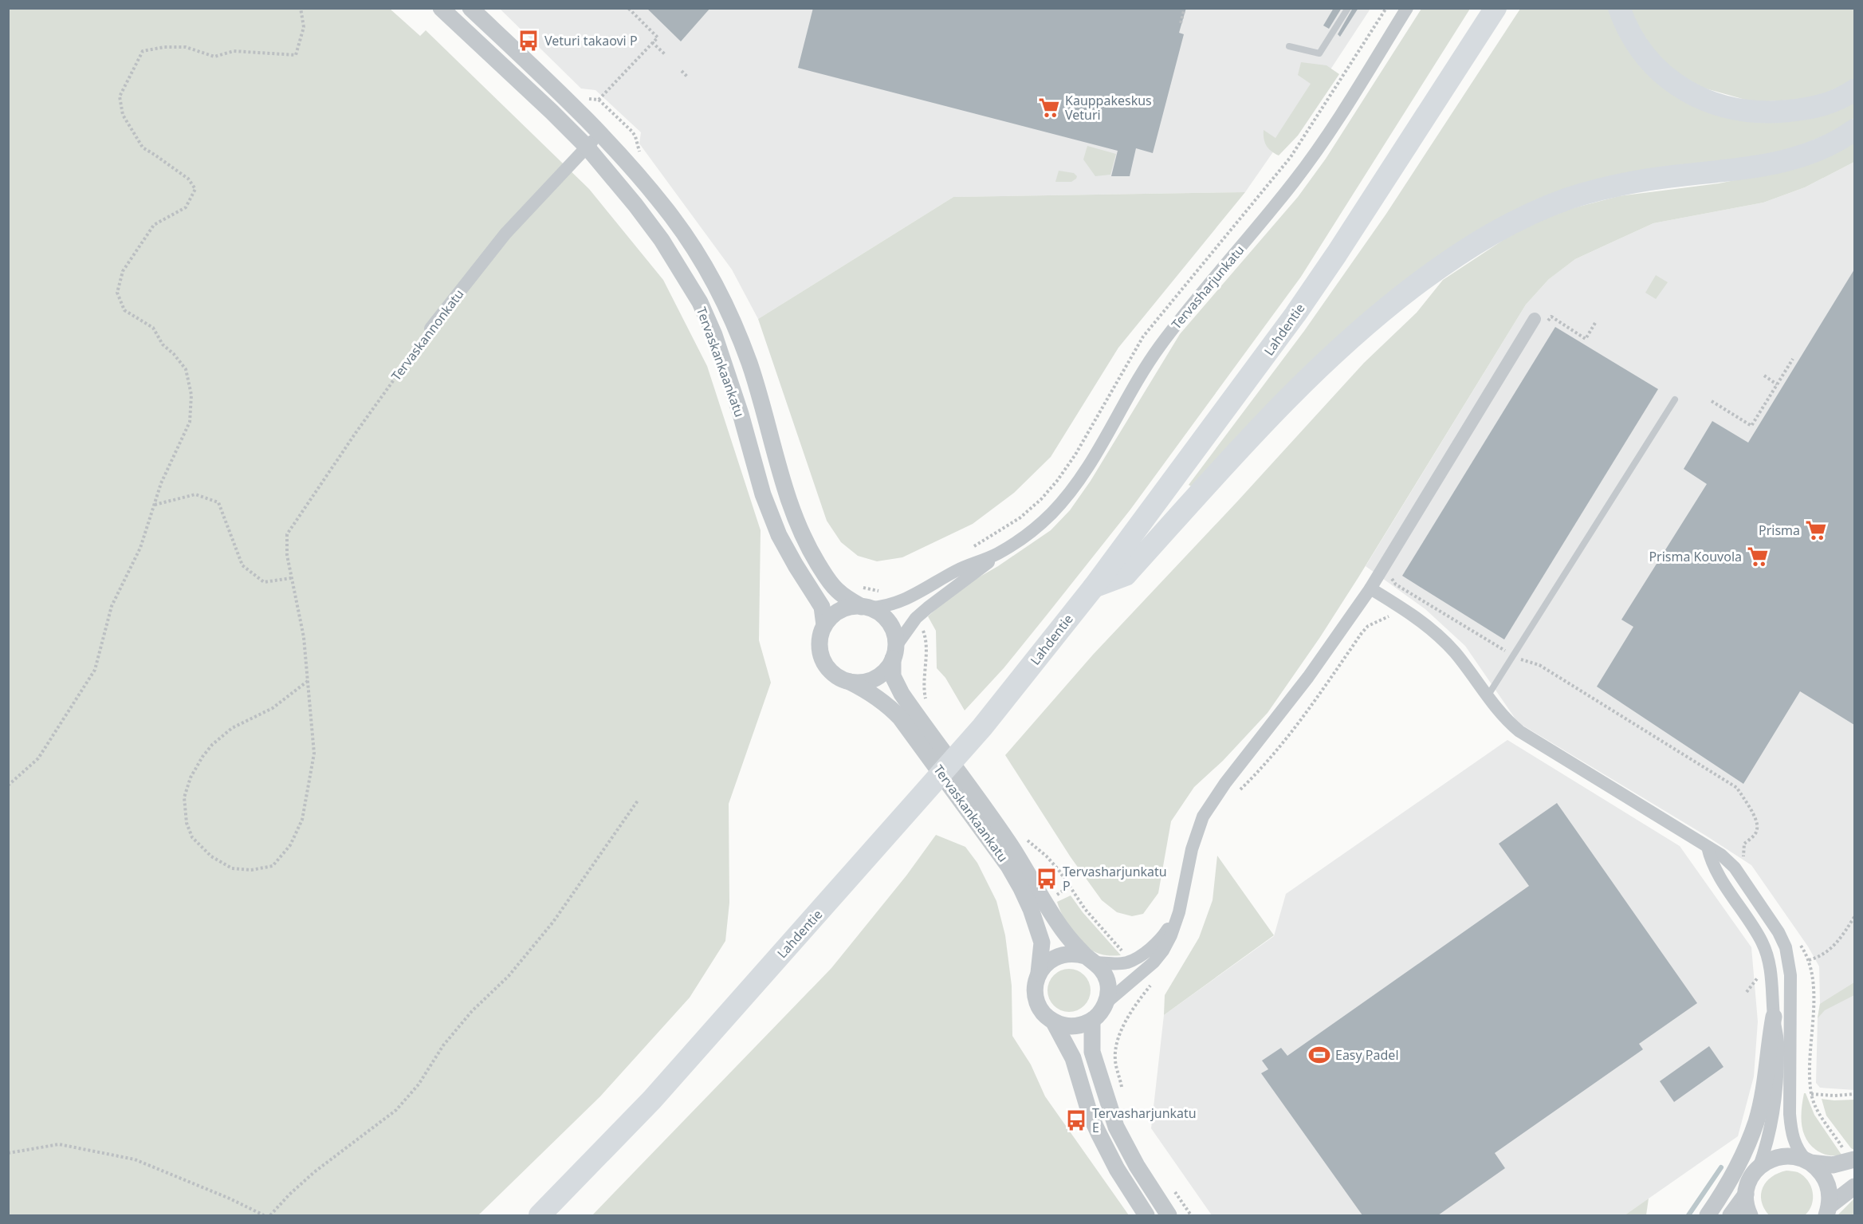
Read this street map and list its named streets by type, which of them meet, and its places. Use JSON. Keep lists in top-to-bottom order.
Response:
{
  "streets": {
    "highway": ["Lahdentie"],
    "street": ["Tervasharjunkatu", "Tervaskannonkatu", "Tervaskankaankatu"]
  },
  "crossings": [
    ["Tervasharjunkatu", "Tervaskankaankatu"],
    ["Tervaskannonkatu", "Tervaskankaankatu"]
  ],
  "places": {
    "bus stop": ["Veturi takaovi P", "Tervasharjunkatu P", "Tervasharjunkatu E"],
    "supermarket": ["Kauppakeskus Veturi", "Prisma", "Prisma Kouvola"],
    "sports": ["Easy Padel"]
  }
}
